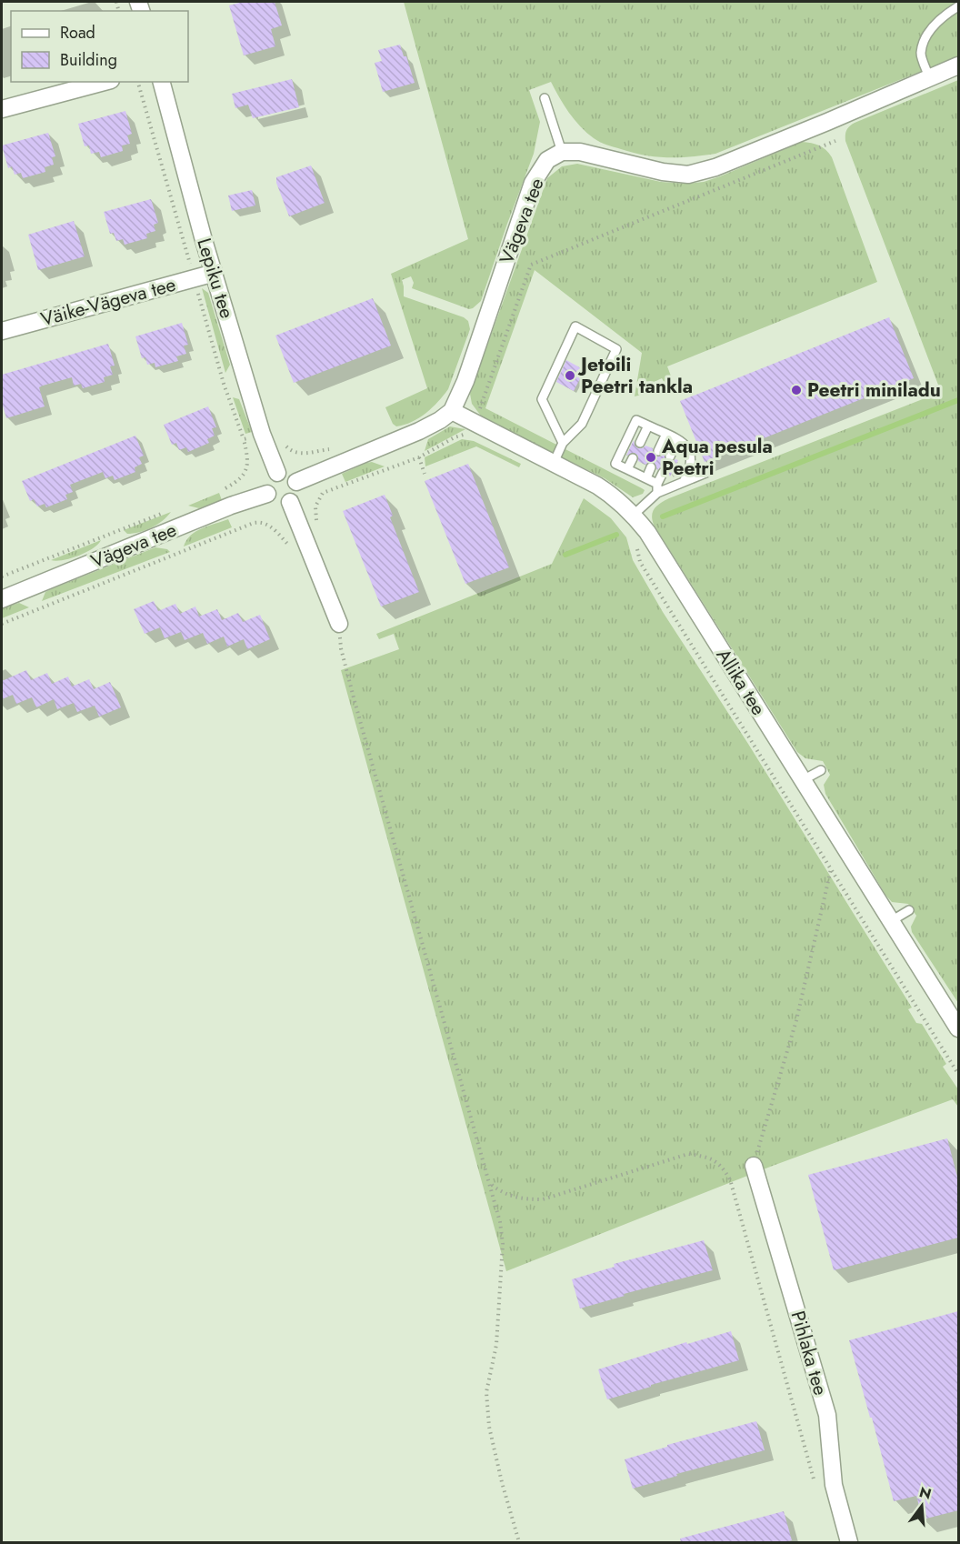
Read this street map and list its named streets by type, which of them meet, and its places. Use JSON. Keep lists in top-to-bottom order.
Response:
{
  "streets": {
    "street": [
      "Vägeva tee",
      "Lepiku tee",
      "Väike-Vägeva tee",
      "Allika tee",
      "Pihlaka tee"
    ]
  },
  "crossings": [
    ["Vägeva tee", "Lepiku tee"],
    ["Vägeva tee", "Allika tee"],
    ["Lepiku tee", "Väike-Vägeva tee"]
  ],
  "places": ["Jetoili Peetri tankla", "Peetri miniladu", "Aqua pesula Peetri"],
  "legend": ["Road", "Building"],
  "north": "top"
}
